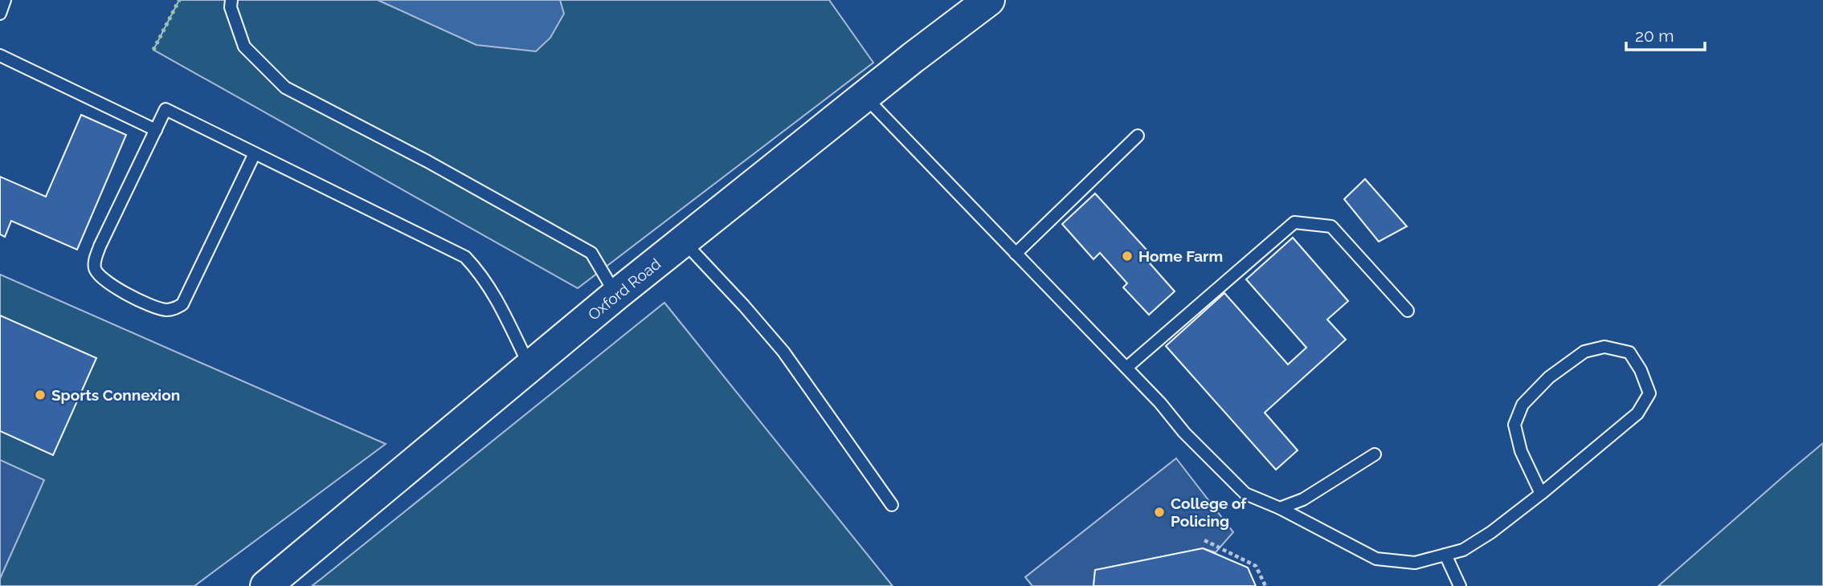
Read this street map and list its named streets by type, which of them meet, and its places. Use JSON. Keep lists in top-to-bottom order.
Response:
{
  "streets": {
    "highway": ["Oxford Road"]
  },
  "places": ["Home Farm", "Sports Connexion", "College of Policing"],
  "scale_bar": "20 m"
}
